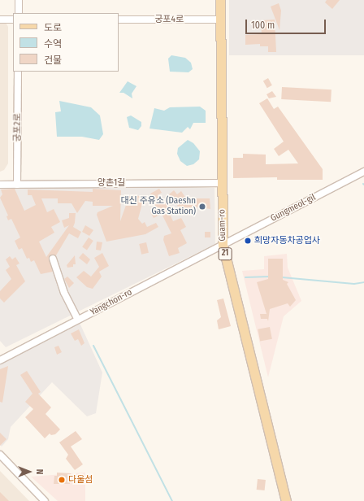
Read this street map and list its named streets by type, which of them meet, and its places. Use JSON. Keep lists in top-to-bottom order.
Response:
{
  "streets": {
    "main road": ["Guam-ro", "21"],
    "street": [
      "궁포4로",
      "궁포2로",
      "양촌1길",
      "Gungmeol-gil",
      "Yangchon-ro"
    ]
  },
  "crossings": [
    ["궁포4로", "Guam-ro"],
    ["궁포2로", "양촌1길"],
    ["양촌1길", "Guam-ro"],
    ["Gungmeol-gil", "Guam-ro"],
    ["Gungmeol-gil", "Yangchon-ro"],
    ["Guam-ro", "Yangchon-ro"]
  ],
  "places": ["대신 주유소 (Daeshn Gas Station)", "희망자동차공업사", "다울섬"],
  "legend": ["도로", "수역", "건물"],
  "scale_bar": "100 m",
  "north": "right"
}
